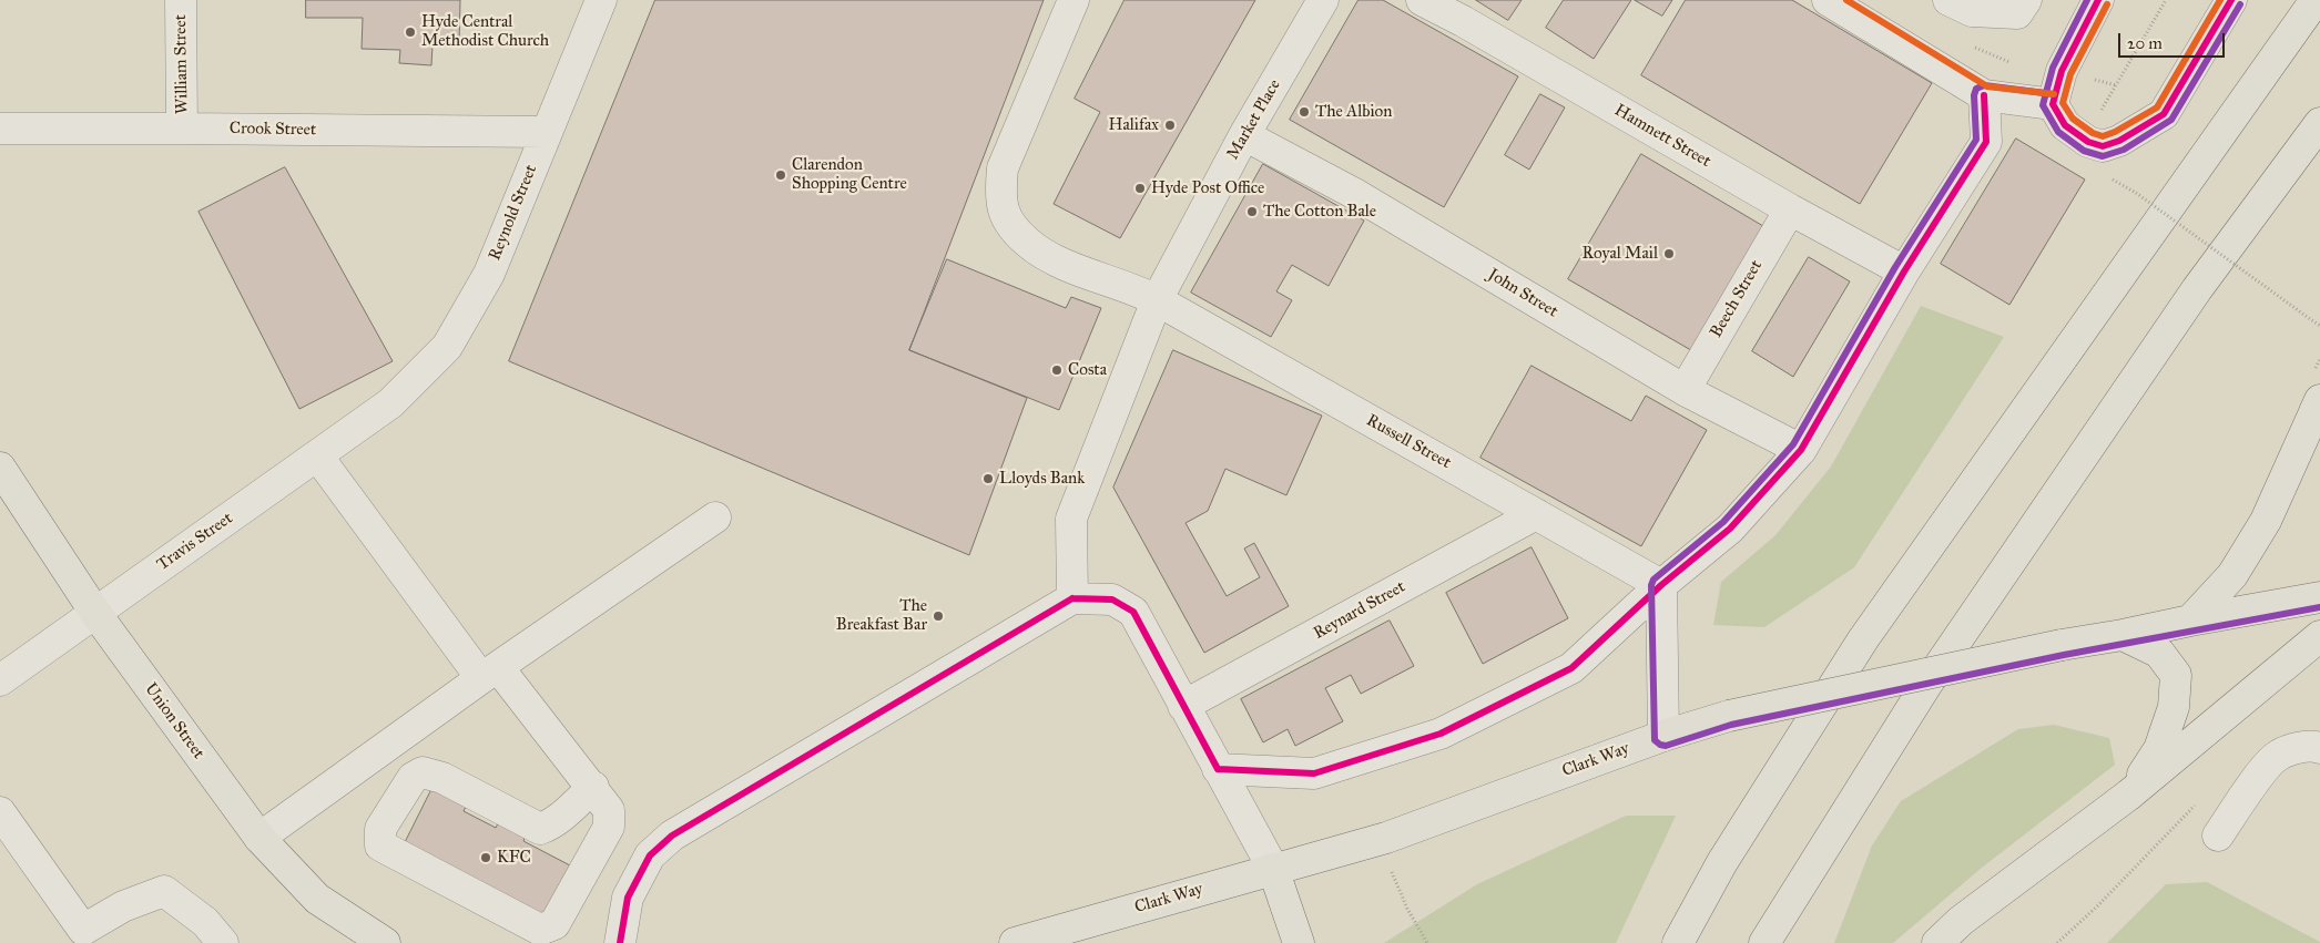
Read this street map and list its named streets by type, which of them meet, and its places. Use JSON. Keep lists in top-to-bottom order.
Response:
{
  "streets": {
    "main road": ["Union Street", "Clark Way"],
    "street": [
      "William Street",
      "Market Place",
      "Crook Street",
      "Hamnett Street",
      "Reynold Street",
      "John Street",
      "Beech Street",
      "Russell Street",
      "Travis Street",
      "Reynard Street"
    ]
  },
  "crossings": [
    ["William Street", "Crook Street"],
    ["Market Place", "John Street"],
    ["Market Place", "Russell Street"],
    ["Crook Street", "Reynold Street"],
    ["Hamnett Street", "Beech Street"],
    ["Reynold Street", "Travis Street"],
    ["John Street", "Beech Street"],
    ["Russell Street", "Reynard Street"],
    ["Travis Street", "Union Street"]
  ],
  "places": [
    "Hyde Central Methodist Church",
    "The Albion",
    "Halifax",
    "Clarendon Shopping Centre",
    "Hyde Post Office",
    "The Cotton Bale",
    "Royal Mail",
    "Costa",
    "Lloyds Bank",
    "The Breakfast Bar",
    "KFC"
  ],
  "scale_bar": "20 m"
}
